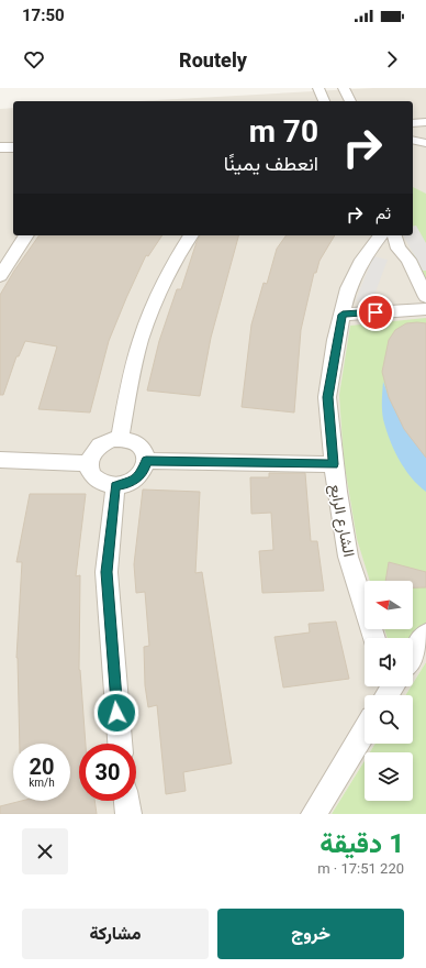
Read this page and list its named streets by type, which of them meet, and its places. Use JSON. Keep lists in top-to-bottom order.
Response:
{
  "streets": {
    "street": ["الشارع الرابع"]
  },
  "north": "left",
  "page": {
    "status": "17:50",
    "header": "Routely",
    "turn": ["70 m", "انعطف يمينًا"],
    "then": "ثم",
    "speed": "20 km/h",
    "limit": "30",
    "heading": ["1 دقيقة", "220 m · 17:51"],
    "buttons": ["خروج", "مشاركة"]
  }
}
